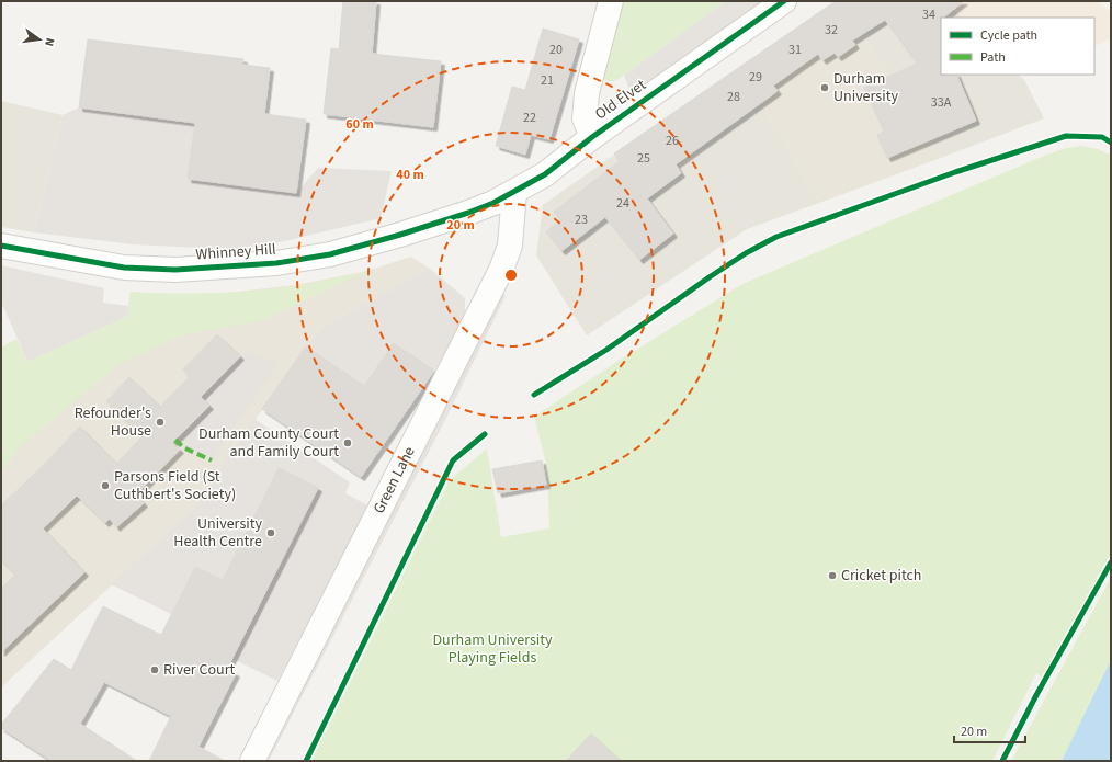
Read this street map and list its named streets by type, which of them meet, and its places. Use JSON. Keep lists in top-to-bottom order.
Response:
{
  "streets": {
    "street": ["Old Elvet", "Whinney Hill", "Green Lane"]
  },
  "crossings": [
    ["Old Elvet", "Whinney Hill"],
    ["Old Elvet", "Green Lane"]
  ],
  "parks": ["Durham University Playing Fields"],
  "places": [
    "Durham University",
    "Refounder's House",
    "Durham County Court and Family Court",
    "Parsons Field (St Cuthbert's Society)",
    "University Health Centre",
    "Cricket pitch",
    "River Court"
  ],
  "house_numbers": [
    "34",
    "32",
    "20",
    "31",
    "29",
    "21",
    "28",
    "33A",
    "22",
    "26",
    "25",
    "24",
    "23"
  ],
  "legend": ["Cycle path", "Path"],
  "scale_bar": "20 m",
  "north": "right",
  "rings": ["60 m", "40 m", "20 m"]
}
